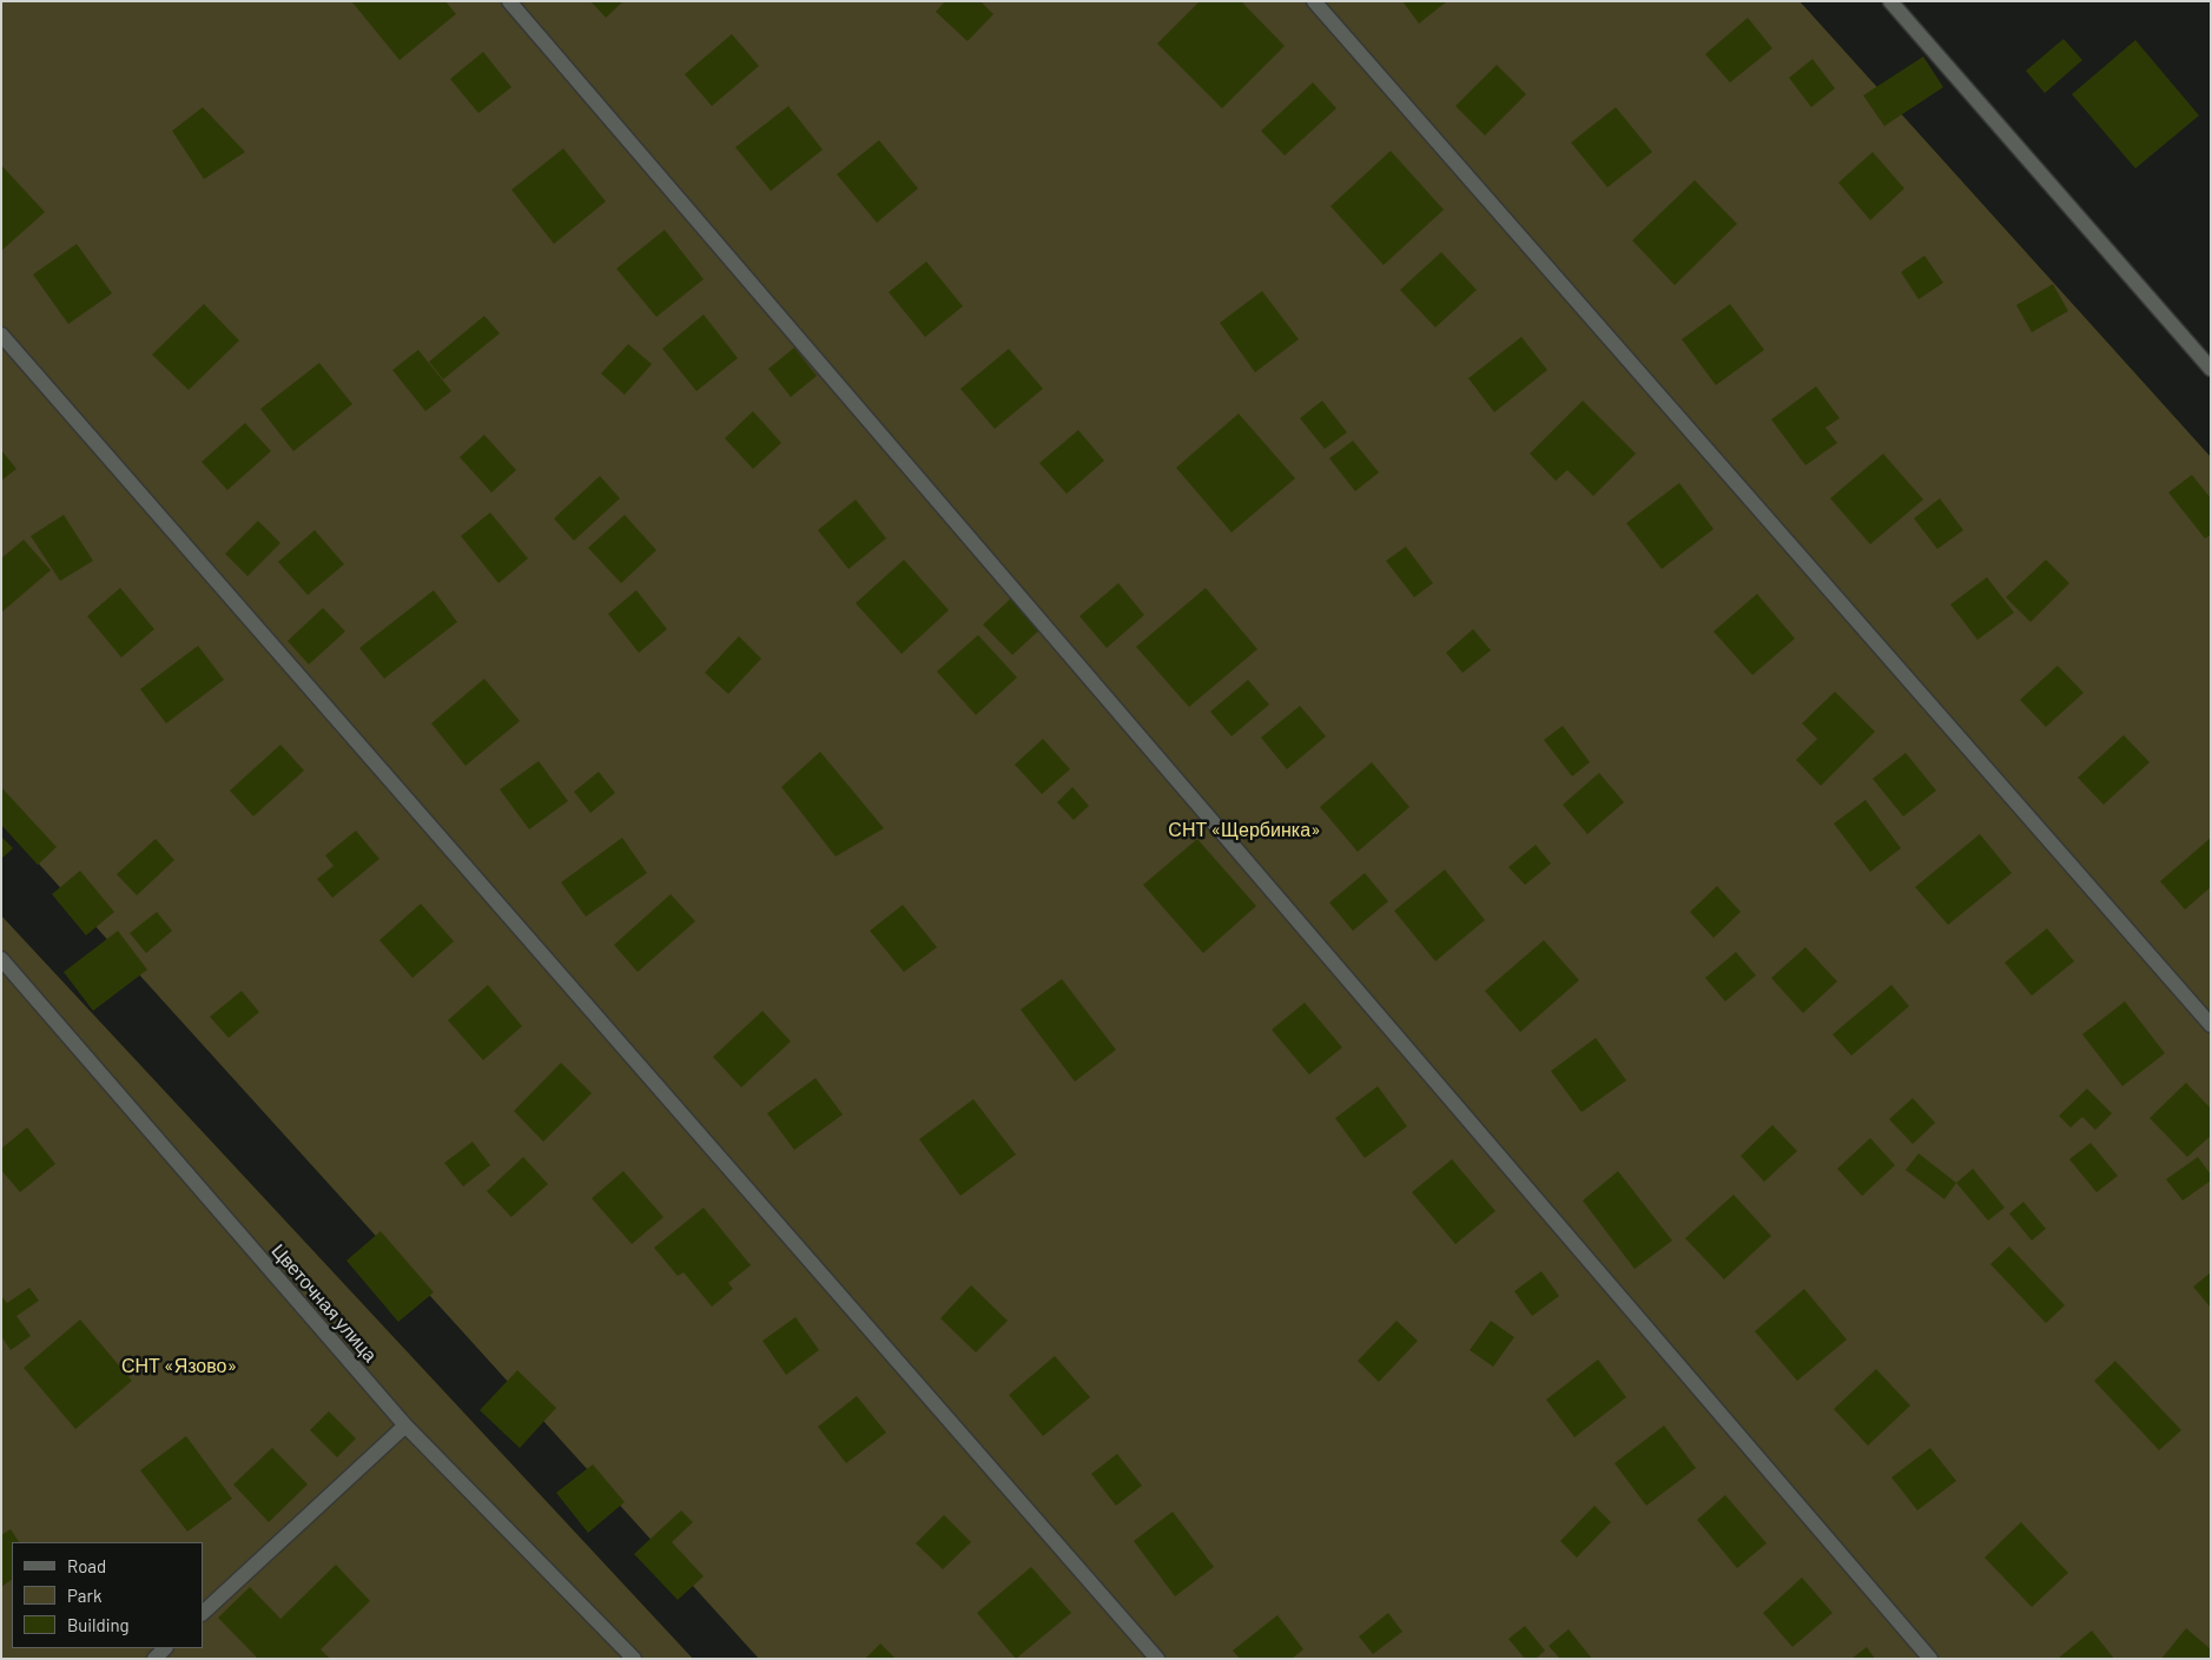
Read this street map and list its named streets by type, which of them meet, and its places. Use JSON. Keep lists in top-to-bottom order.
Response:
{
  "streets": {
    "street": ["Цветочная улица"]
  },
  "parks": ["СНТ «Щербинка»", "СНТ «Язово»"],
  "legend": ["Road", "Park", "Building"]
}
